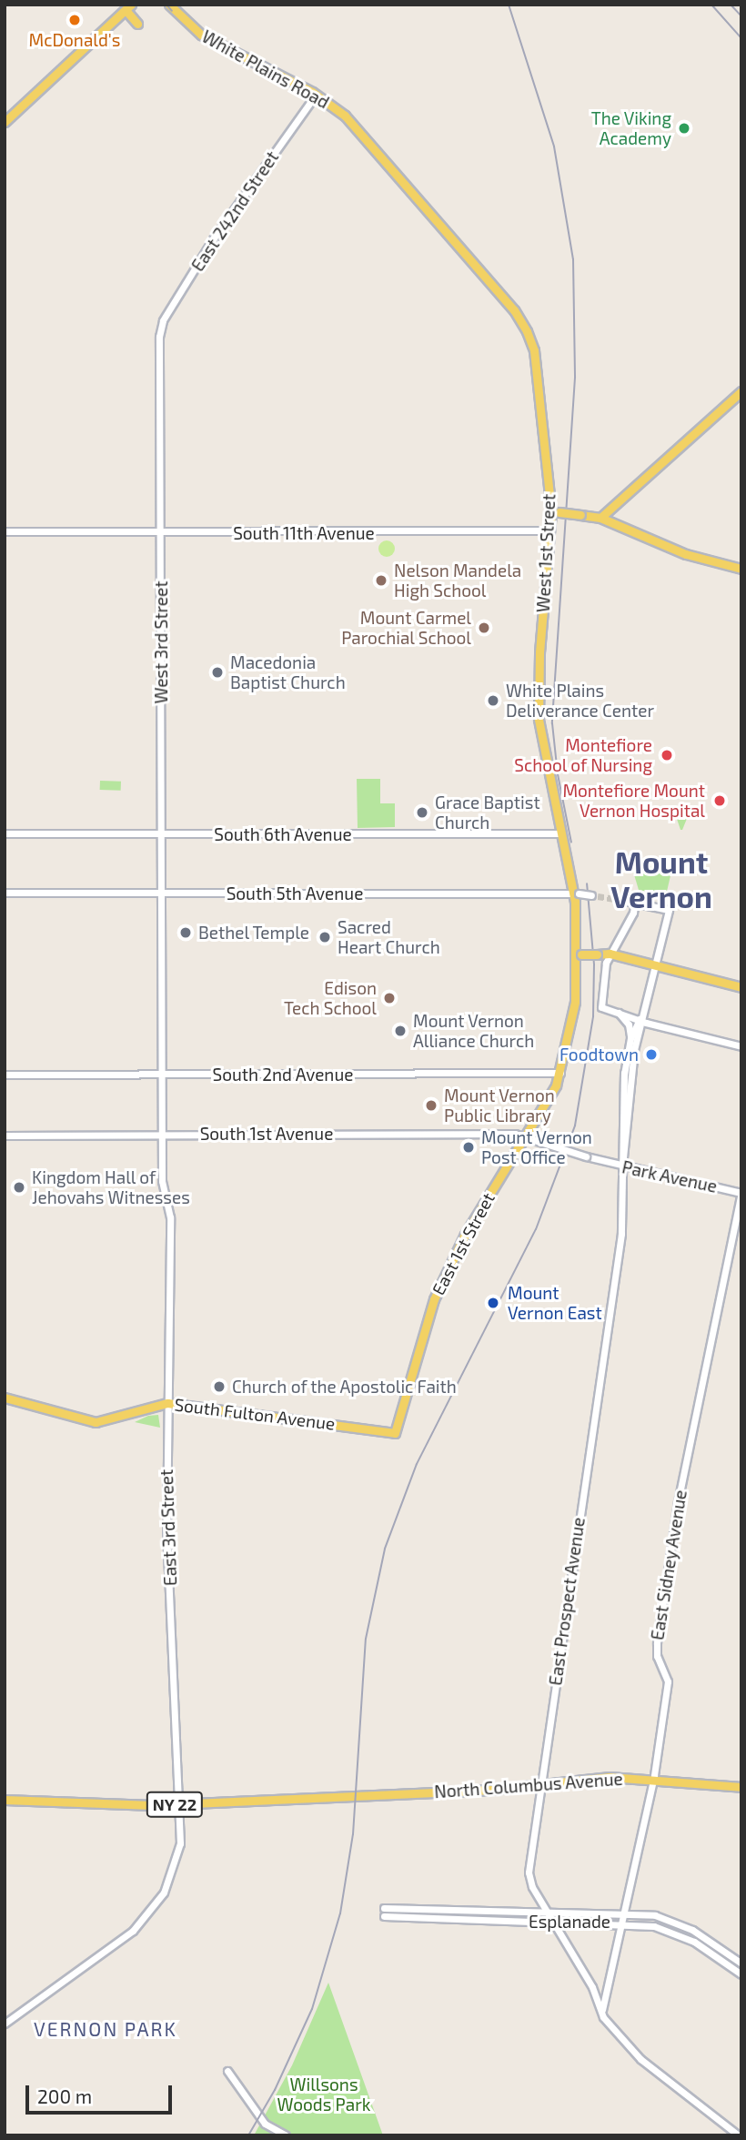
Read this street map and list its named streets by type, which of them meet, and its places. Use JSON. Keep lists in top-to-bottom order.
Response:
{
  "streets": {
    "main road": [
      "White Plains Road",
      "West 1st Street",
      "East 1st Street",
      "South Fulton Avenue",
      "North Columbus Avenue",
      "NY 22"
    ],
    "street": [
      "East 242nd Street",
      "South 11th Avenue",
      "West 3rd Street",
      "South 6th Avenue",
      "South 5th Avenue",
      "South 2nd Avenue",
      "South 1st Avenue",
      "Park Avenue",
      "East 3rd Street",
      "East Sidney Avenue",
      "East Prospect Avenue",
      "Esplanade"
    ]
  },
  "crossings": [
    ["White Plains Road", "East 242nd Street"],
    ["White Plains Road", "West 1st Street"],
    ["East 242nd Street", "West 3rd Street"],
    ["South 11th Avenue", "West 1st Street"],
    ["South 11th Avenue", "West 3rd Street"],
    ["West 1st Street", "South 6th Avenue"],
    ["West 1st Street", "South 5th Avenue"],
    ["West 1st Street", "East 1st Street"],
    ["West 3rd Street", "South 6th Avenue"],
    ["West 3rd Street", "South 5th Avenue"],
    ["West 3rd Street", "East 3rd Street"],
    ["South 2nd Avenue", "East 1st Street"],
    ["South 2nd Avenue", "East 3rd Street"],
    ["South 1st Avenue", "Park Avenue"],
    ["South 1st Avenue", "East 1st Street"],
    ["South 1st Avenue", "East 3rd Street"],
    ["Park Avenue", "East Sidney Avenue"],
    ["Park Avenue", "East Prospect Avenue"],
    ["East 1st Street", "South Fulton Avenue"],
    ["South Fulton Avenue", "East 3rd Street"],
    ["East 3rd Street", "North Columbus Avenue"],
    ["East 3rd Street", "NY 22"],
    ["East Sidney Avenue", "East Prospect Avenue"],
    ["East Sidney Avenue", "North Columbus Avenue"],
    ["East Sidney Avenue", "Esplanade"],
    ["East Prospect Avenue", "North Columbus Avenue"],
    ["East Prospect Avenue", "Esplanade"],
    ["North Columbus Avenue", "NY 22"]
  ],
  "districts": ["Mount Vernon", "VERNON PARK"],
  "parks": ["Willsons Woods Park"],
  "places": [
    "McDonald's",
    "The Viking Academy",
    "Nelson Mandela High School",
    "Mount Carmel Parochial School",
    "Macedonia Baptist Church",
    "White Plains Deliverance Center",
    "Montefiore School of Nursing",
    "Montefiore Mount Vernon Hospital",
    "Grace Baptist Church",
    "Bethel Temple",
    "Sacred Heart Church",
    "Edison Tech School",
    "Mount Vernon Alliance Church",
    "Foodtown",
    "Mount Vernon Public Library",
    "Mount Vernon Post Office",
    "Kingdom Hall of Jehovahs Witnesses",
    "Mount Vernon East",
    "Church of the Apostolic Faith"
  ],
  "scale_bar": "200 m"
}
